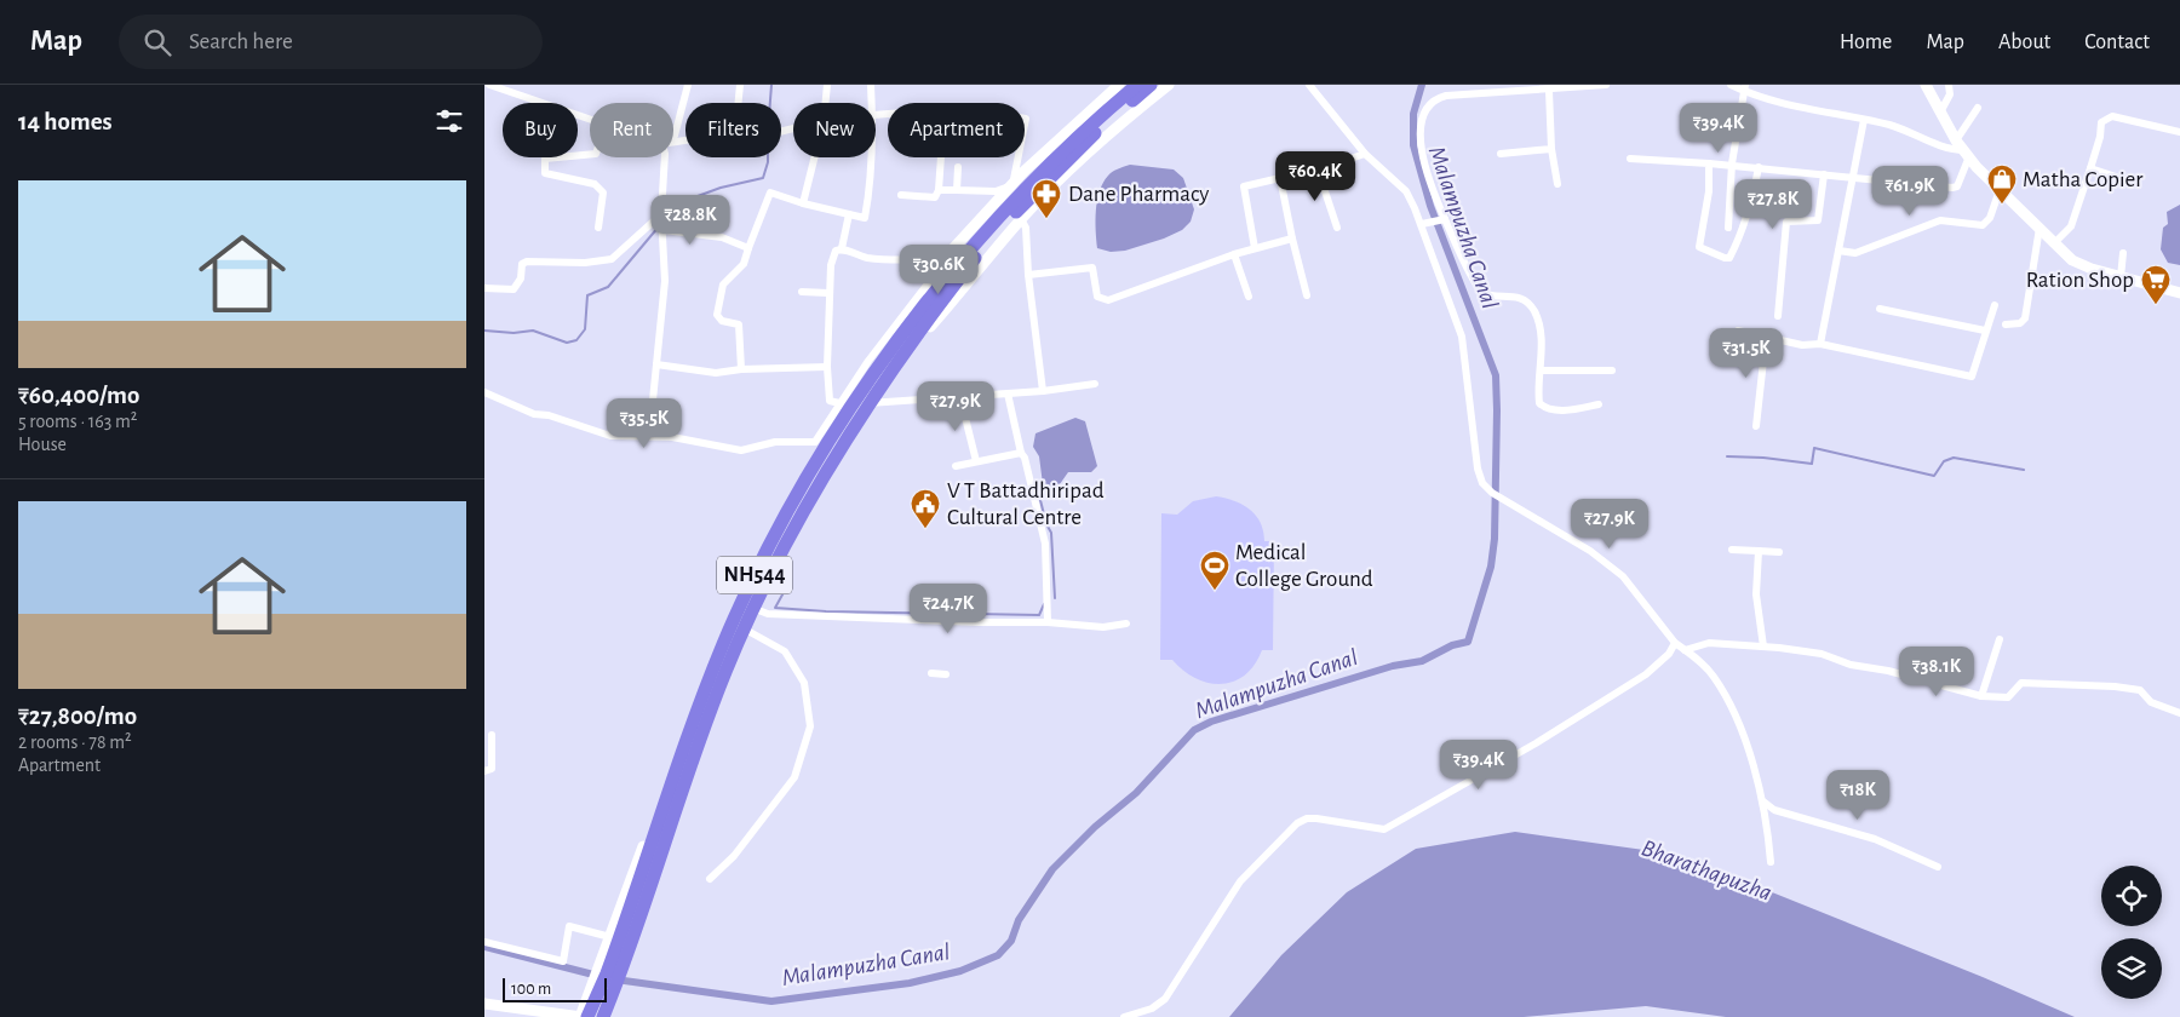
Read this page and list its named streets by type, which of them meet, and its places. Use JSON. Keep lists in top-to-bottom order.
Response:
{
  "streets": {
    "highway": ["NH544"]
  },
  "water": ["Malampuzha Canal", "Bharathapuzha"],
  "places": {
    "shop": ["Matha Copier"],
    "pharmacy": ["Dane Pharmacy"],
    "supermarket": ["Ration Shop"],
    "public building": ["V T Battadhiripad Cultural Centre"],
    "sports": ["Medical College Ground"]
  },
  "scale_bar": "100 m",
  "page": {
    "header": "Map",
    "search": "Search here",
    "nav": [
      "Home",
      "Map",
      "About",
      "Contact"
    ],
    "heading": "14 homes",
    "price": [
      "₹39.4K",
      "₹60.4K",
      "₹61.9K",
      "₹27.8K",
      "₹28.8K",
      "₹30.6K",
      "₹31.5K",
      "₹27.9K",
      "₹35.5K",
      "₹27.9K",
      "₹24.7K",
      "₹38.1K",
      "₹39.4K",
      "₹18K"
    ],
    "chip": [
      "Buy",
      "Rent",
      "Filters",
      "New",
      "Apartment"
    ],
    "list": [
      {
        "name": "₹60,400/mo",
        "note": "5 rooms · 163 m² · House"
      },
      {
        "name": "₹27,800/mo",
        "note": "2 rooms · 78 m² · Apartment"
      }
    ],
    "scale": "100 m"
  }
}
